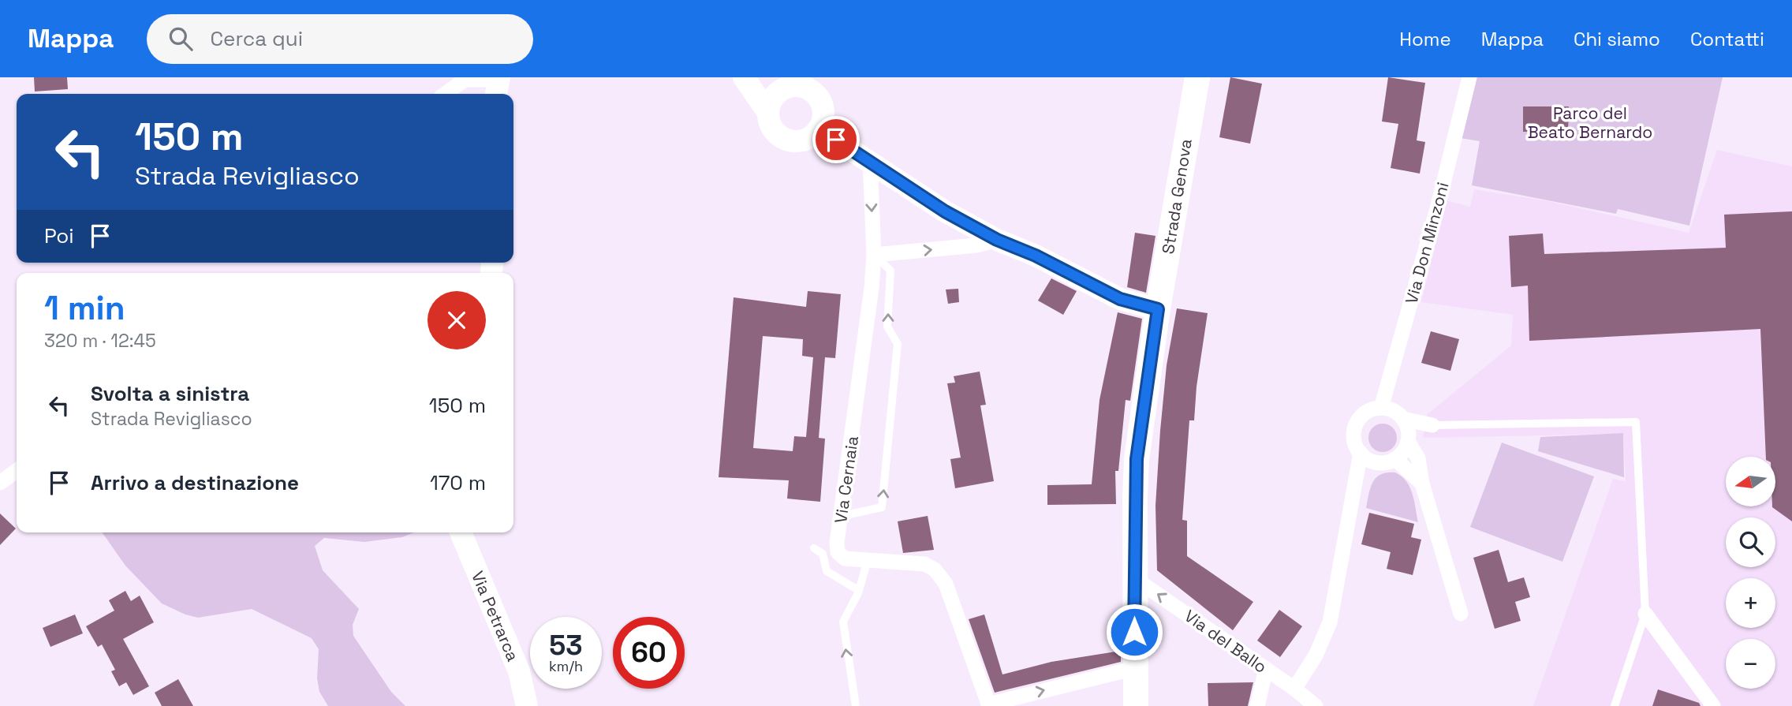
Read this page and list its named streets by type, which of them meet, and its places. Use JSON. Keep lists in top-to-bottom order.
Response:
{
  "streets": {
    "main road": ["Strada Genova"],
    "street": [
      "Via Don Minzoni",
      "Via Cernaia",
      "Via Petrarca",
      "Via del Ballo"
    ]
  },
  "crossings": [
    ["Strada Genova", "Via del Ballo"]
  ],
  "one_way": ["Via del Ballo"],
  "parks": ["Parco del Beato Bernardo"],
  "north": "left",
  "page": {
    "header": "Mappa",
    "search": "Cerca qui",
    "nav": [
      "Home",
      "Mappa",
      "Chi siamo",
      "Contatti"
    ],
    "turn": ["150 m", "Strada Revigliasco"],
    "then": "Poi",
    "heading": ["1 min", "320 m · 12:45"],
    "list": [
      {
        "name": "Svolta a sinistra",
        "note": "Strada Revigliasco",
        "value": "150 m"
      },
      {
        "name": "Arrivo a destinazione",
        "value": "170 m"
      }
    ],
    "map_buttons": ["+", "−"],
    "speed": "53 km/h",
    "limit": "60"
  }
}
